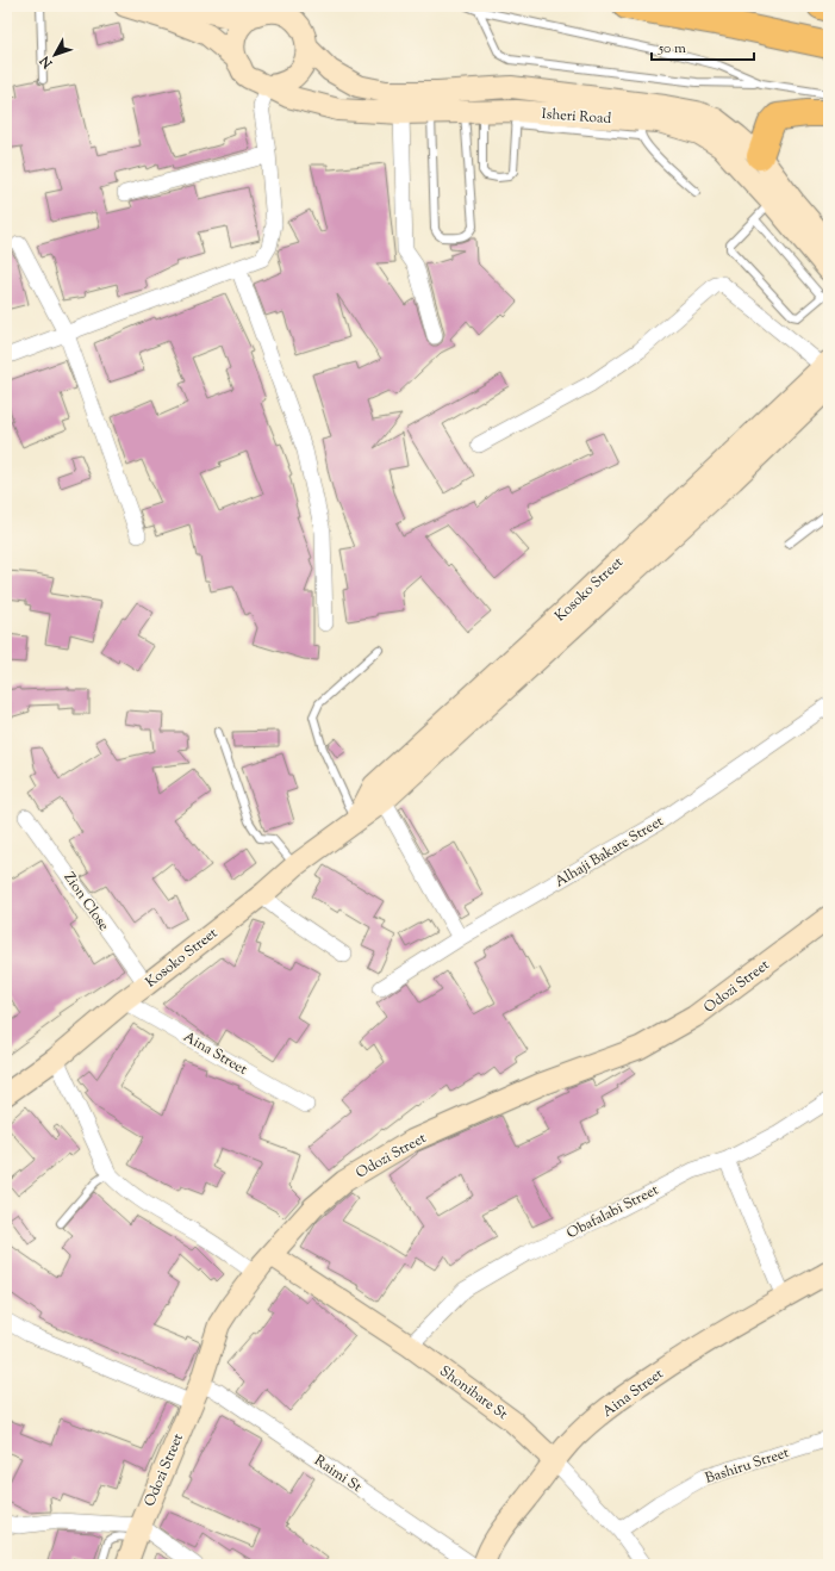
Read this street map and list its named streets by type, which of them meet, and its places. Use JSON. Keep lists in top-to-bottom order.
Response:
{
  "streets": {
    "main road": [
      "Isheri Road",
      "Kosoko Street",
      "Odozi Street",
      "Aina Street",
      "Shonibare St"
    ],
    "street": [
      "Alhaji Bakare Street",
      "Zion Close",
      "Obafalabi Street",
      "Bashiru Street",
      "Raimi St"
    ]
  },
  "crossings": [
    ["Kosoko Street", "Zion Close"],
    ["Kosoko Street", "Aina Street"],
    ["Odozi Street", "Shonibare St"],
    ["Odozi Street", "Raimi St"],
    ["Aina Street", "Shonibare St"],
    ["Obafalabi Street", "Shonibare St"],
    ["Shonibare St", "Bashiru Street"]
  ],
  "scale_bar": "50 m",
  "north": "bottom left"
}
